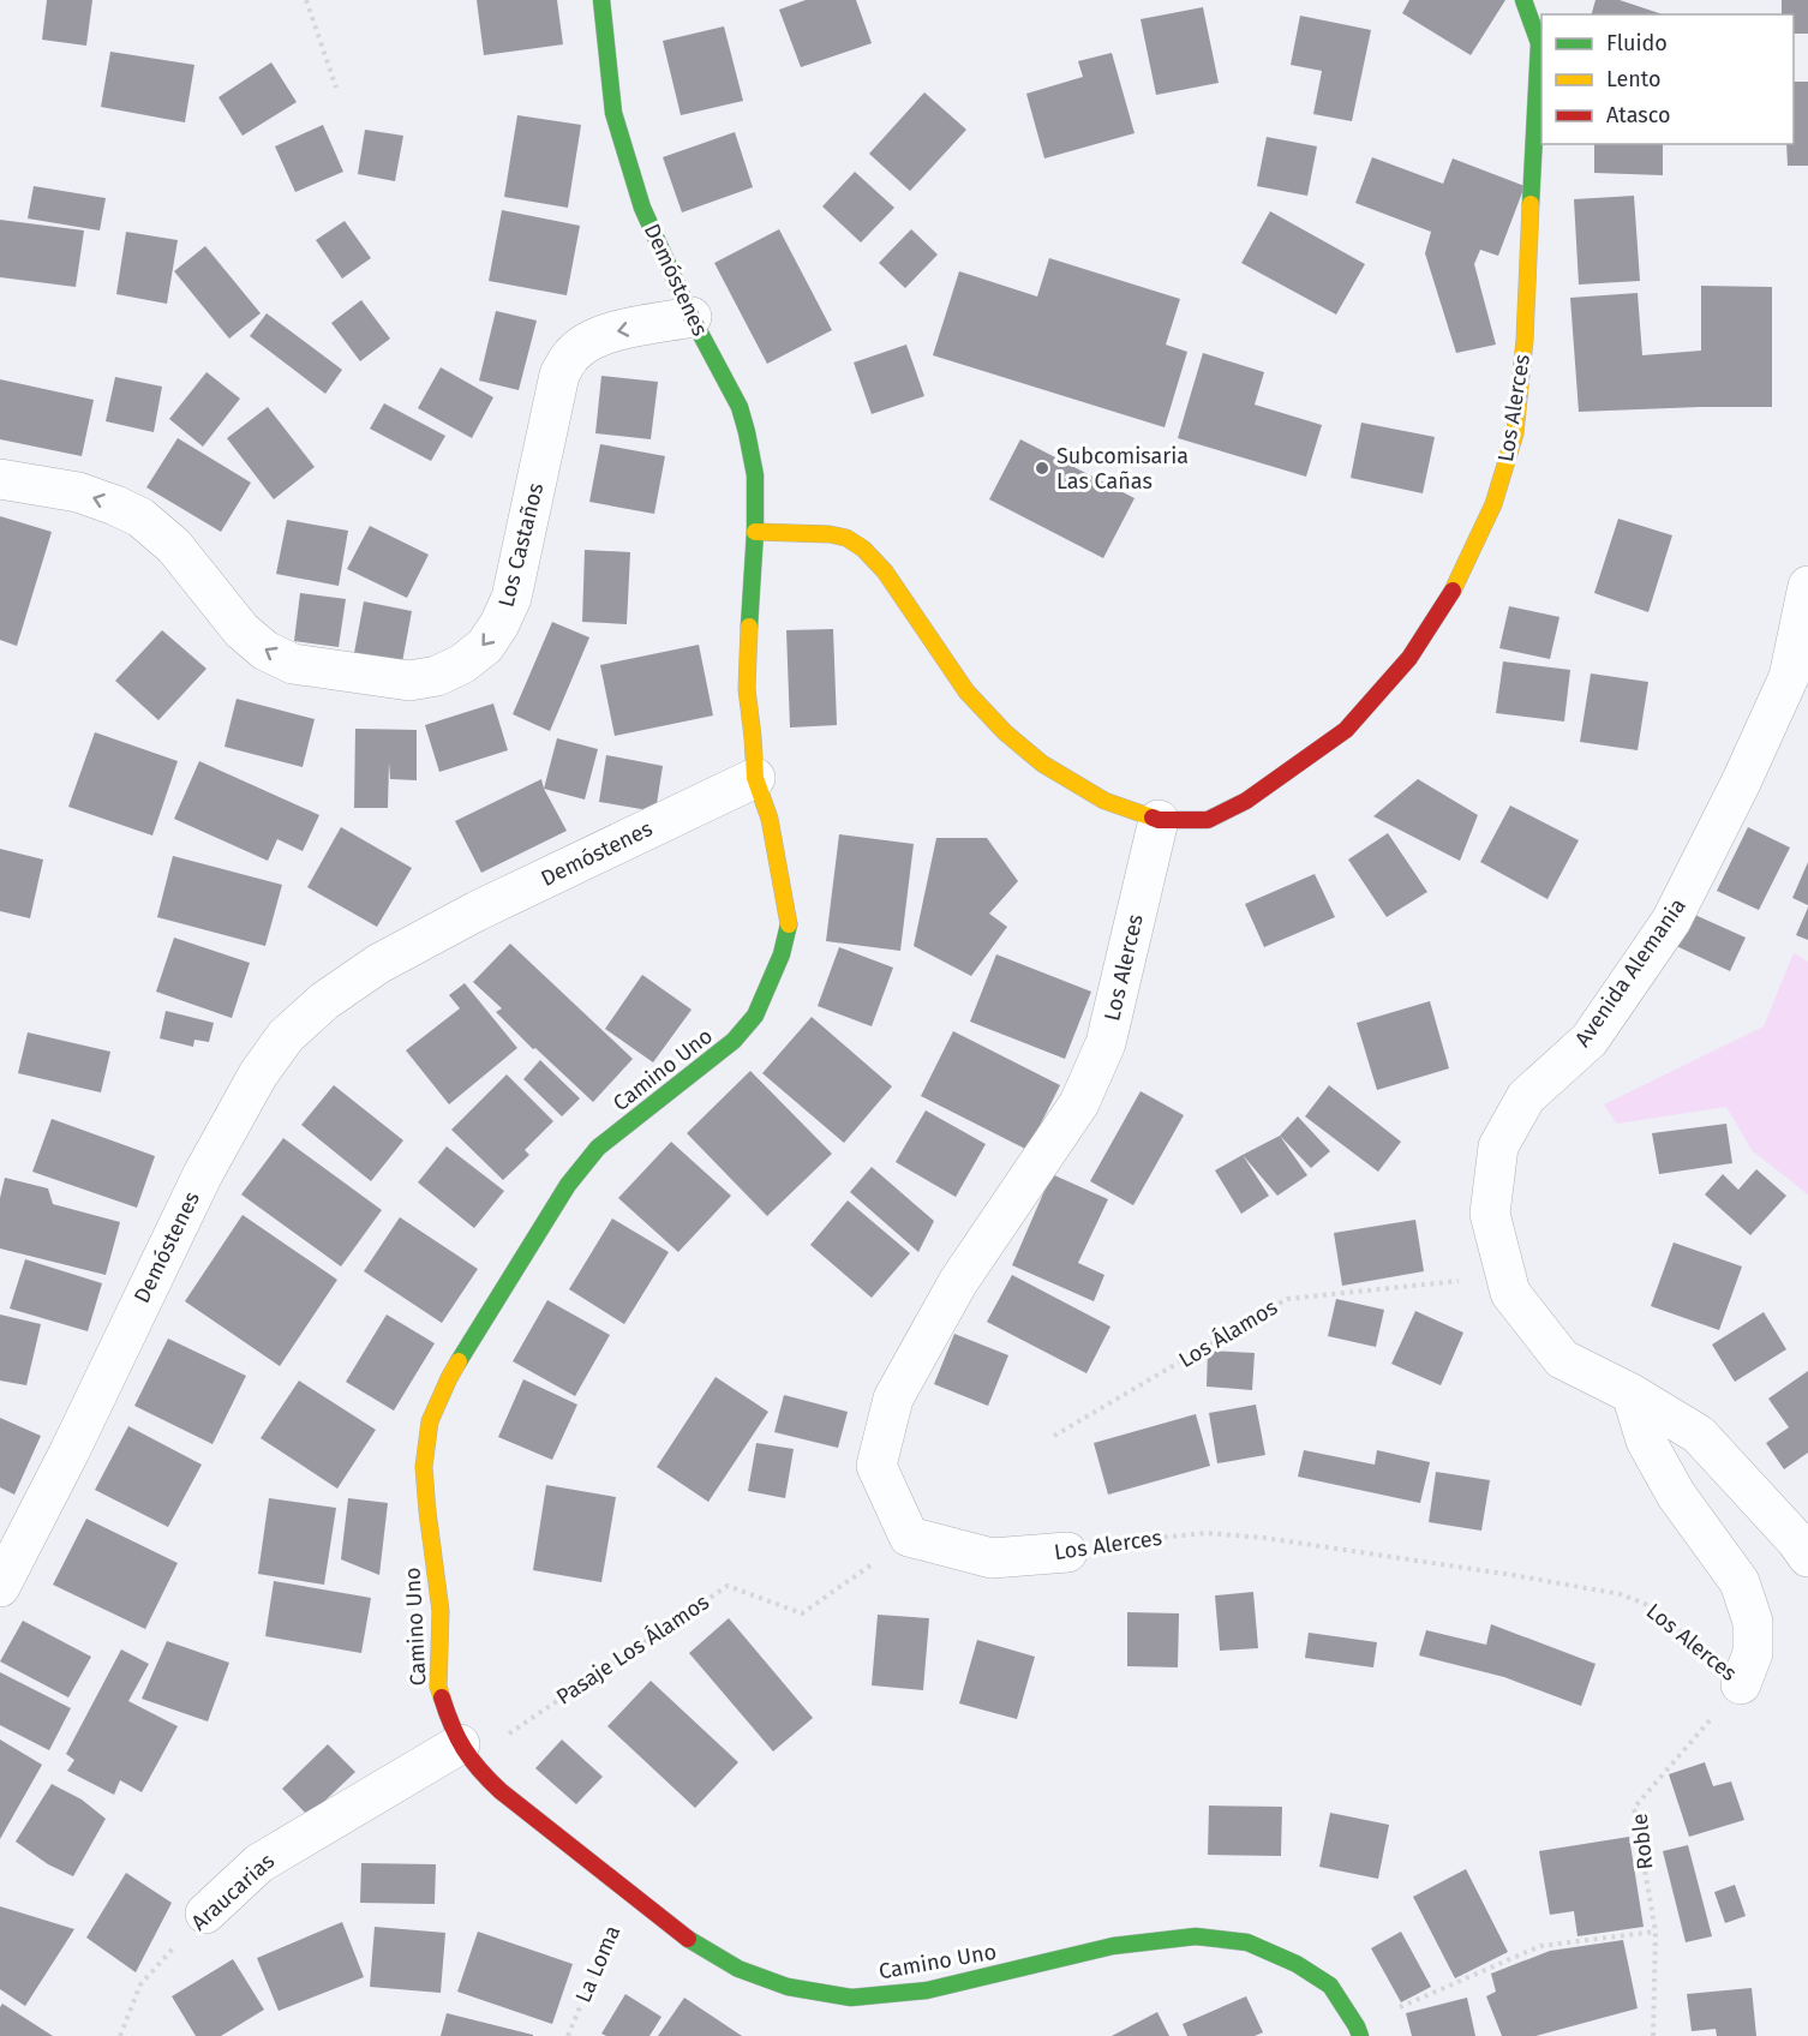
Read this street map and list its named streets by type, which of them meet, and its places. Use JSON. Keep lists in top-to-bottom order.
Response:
{
  "streets": {
    "street": [
      "Demóstenes",
      "Los Alerces",
      "Los Castaños",
      "Avenida Alemania",
      "Camino Uno",
      "Araucarias"
    ],
    "path": [
      "Los Álamos",
      "Pasaje Los Álamos",
      "Roble",
      "La Loma"
    ]
  },
  "crossings": [
    ["Demóstenes", "Los Alerces"],
    ["Demóstenes", "Los Castaños"],
    ["Demóstenes", "Camino Uno"],
    ["Los Alerces", "Avenida Alemania"],
    ["Los Alerces", "Pasaje Los Álamos"],
    ["Los Alerces", "Roble"],
    ["Avenida Alemania", "Los Álamos"],
    ["Camino Uno", "Pasaje Los Álamos"],
    ["Camino Uno", "Araucarias"],
    ["Camino Uno", "La Loma"],
    ["Pasaje Los Álamos", "Araucarias"]
  ],
  "places": ["Subcomisaria Las Cañas"],
  "legend": ["Fluido", "Lento", "Atasco"]
}
